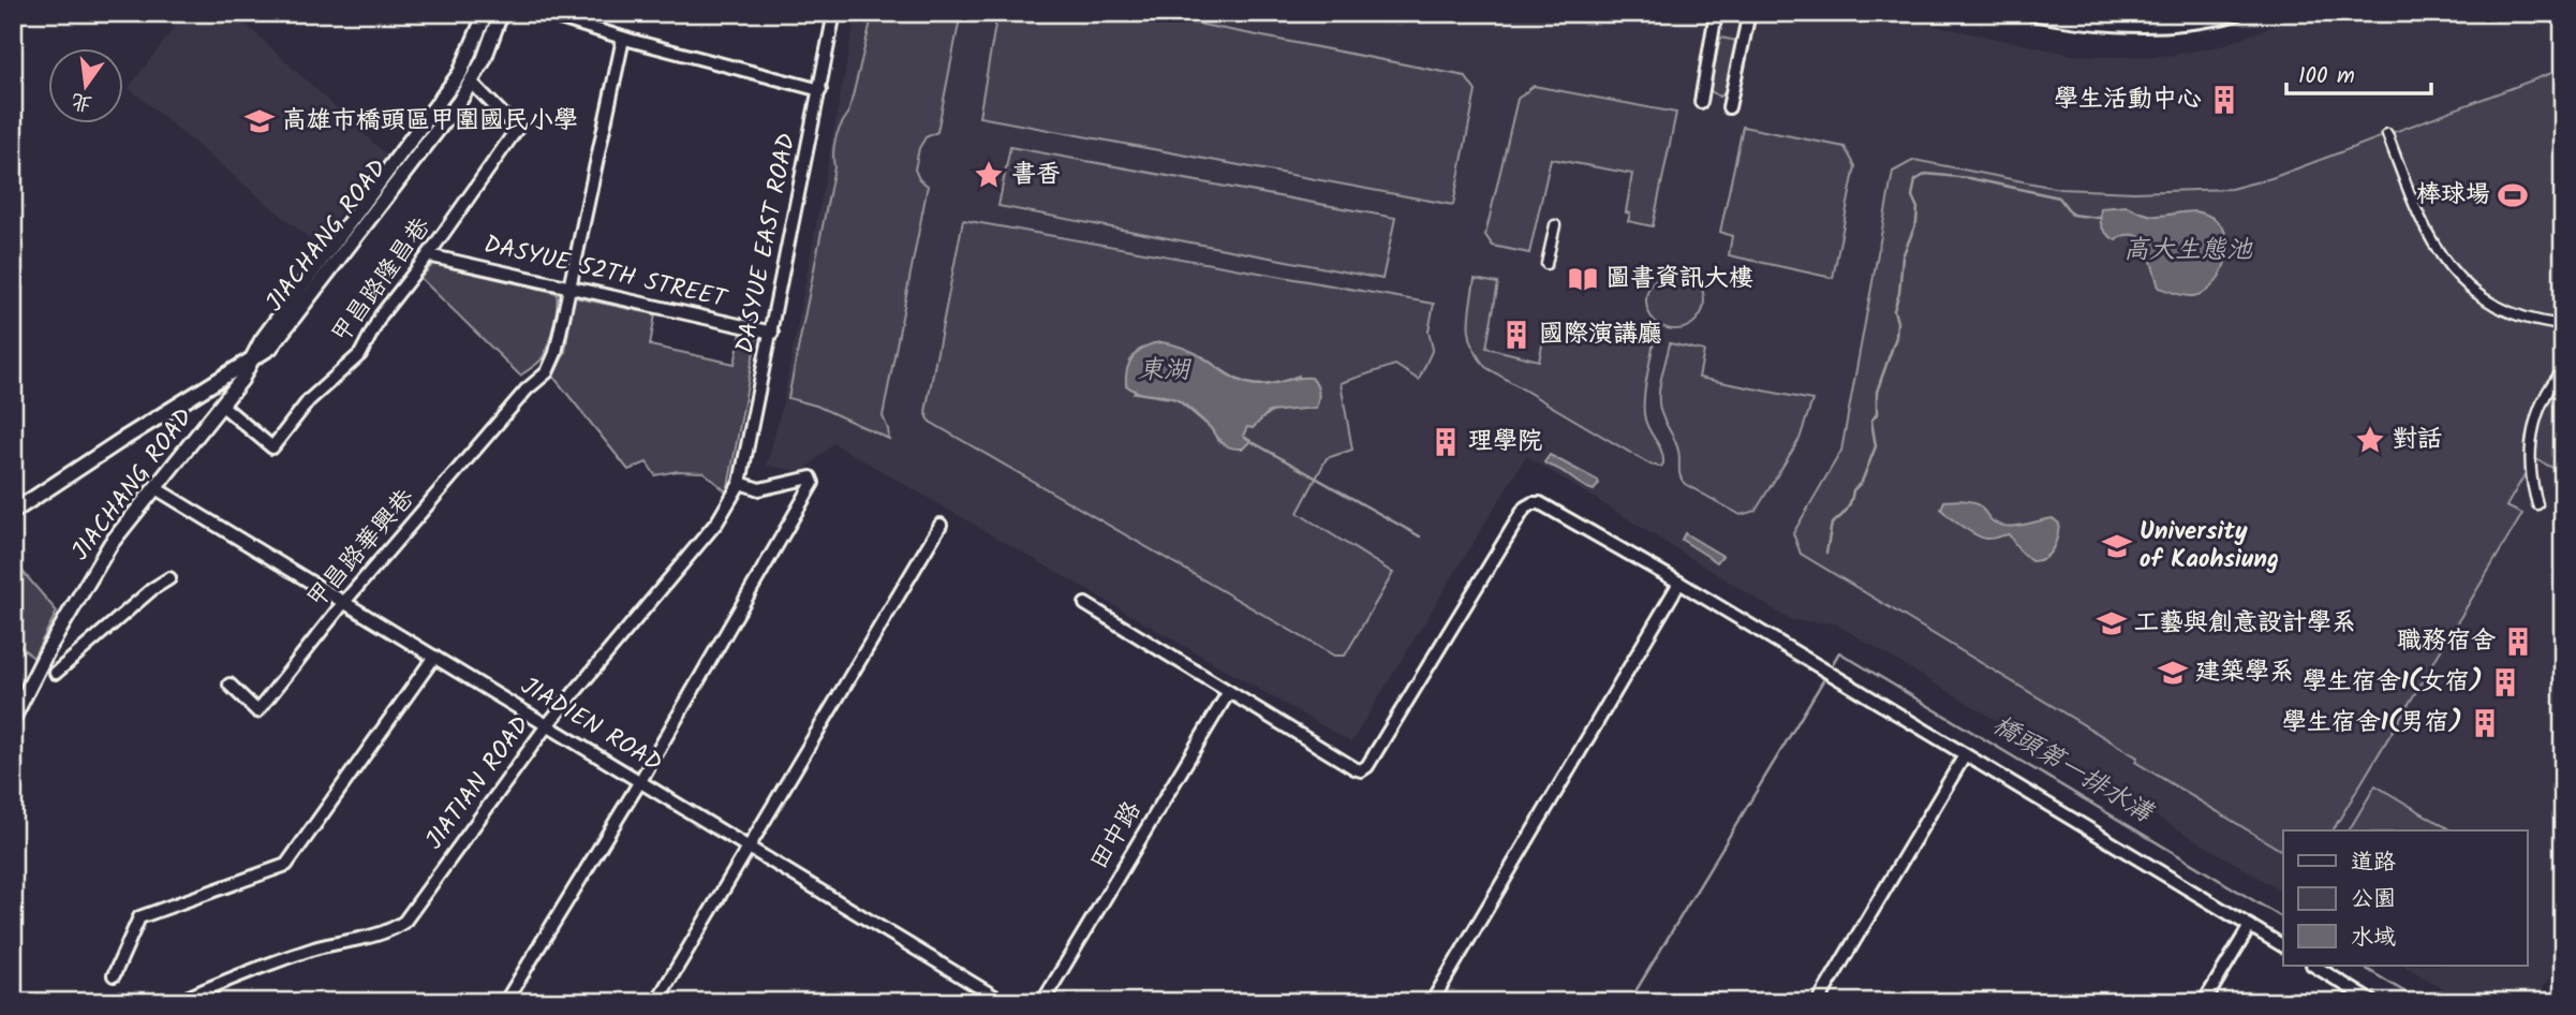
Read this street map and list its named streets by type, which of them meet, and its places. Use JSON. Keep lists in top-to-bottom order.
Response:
{
  "streets": {
    "street": [
      "JIACHANG ROAD",
      "DASYUE EAST ROAD",
      "DASYUE 52TH STREET",
      "甲昌路隆昌巷",
      "甲昌路華興巷",
      "JIADIEN ROAD",
      "JIATIAN ROAD",
      "田中路"
    ]
  },
  "crossings": [
    ["JIACHANG ROAD", "甲昌路隆昌巷"],
    ["JIACHANG ROAD", "JIADIEN ROAD"],
    ["DASYUE EAST ROAD", "DASYUE 52TH STREET"],
    ["DASYUE EAST ROAD", "JIATIAN ROAD"],
    ["DASYUE 52TH STREET", "甲昌路隆昌巷"],
    ["DASYUE 52TH STREET", "甲昌路華興巷"],
    ["甲昌路華興巷", "JIADIEN ROAD"],
    ["JIADIEN ROAD", "JIATIAN ROAD"]
  ],
  "water": ["高大生態池", "東湖", "橋頭第一排水溝"],
  "places": {
    "building": [
      "學生活動中心",
      "國際演講廳",
      "理學院",
      "職務宿舍",
      "學生宿舍1(女宿)",
      "學生宿舍1(男宿)"
    ],
    "school or university": [
      "高雄市橋頭區甲圍國民小學",
      "University of Kaohsiung",
      "工藝與創意設計學系",
      "建築學系"
    ],
    "place": ["書香", "對話"],
    "sports": ["棒球場"],
    "library": ["圖書資訊大樓"]
  },
  "legend": ["道路", "公園", "水域"],
  "scale_bar": "100 m",
  "north": "bottom"
}
